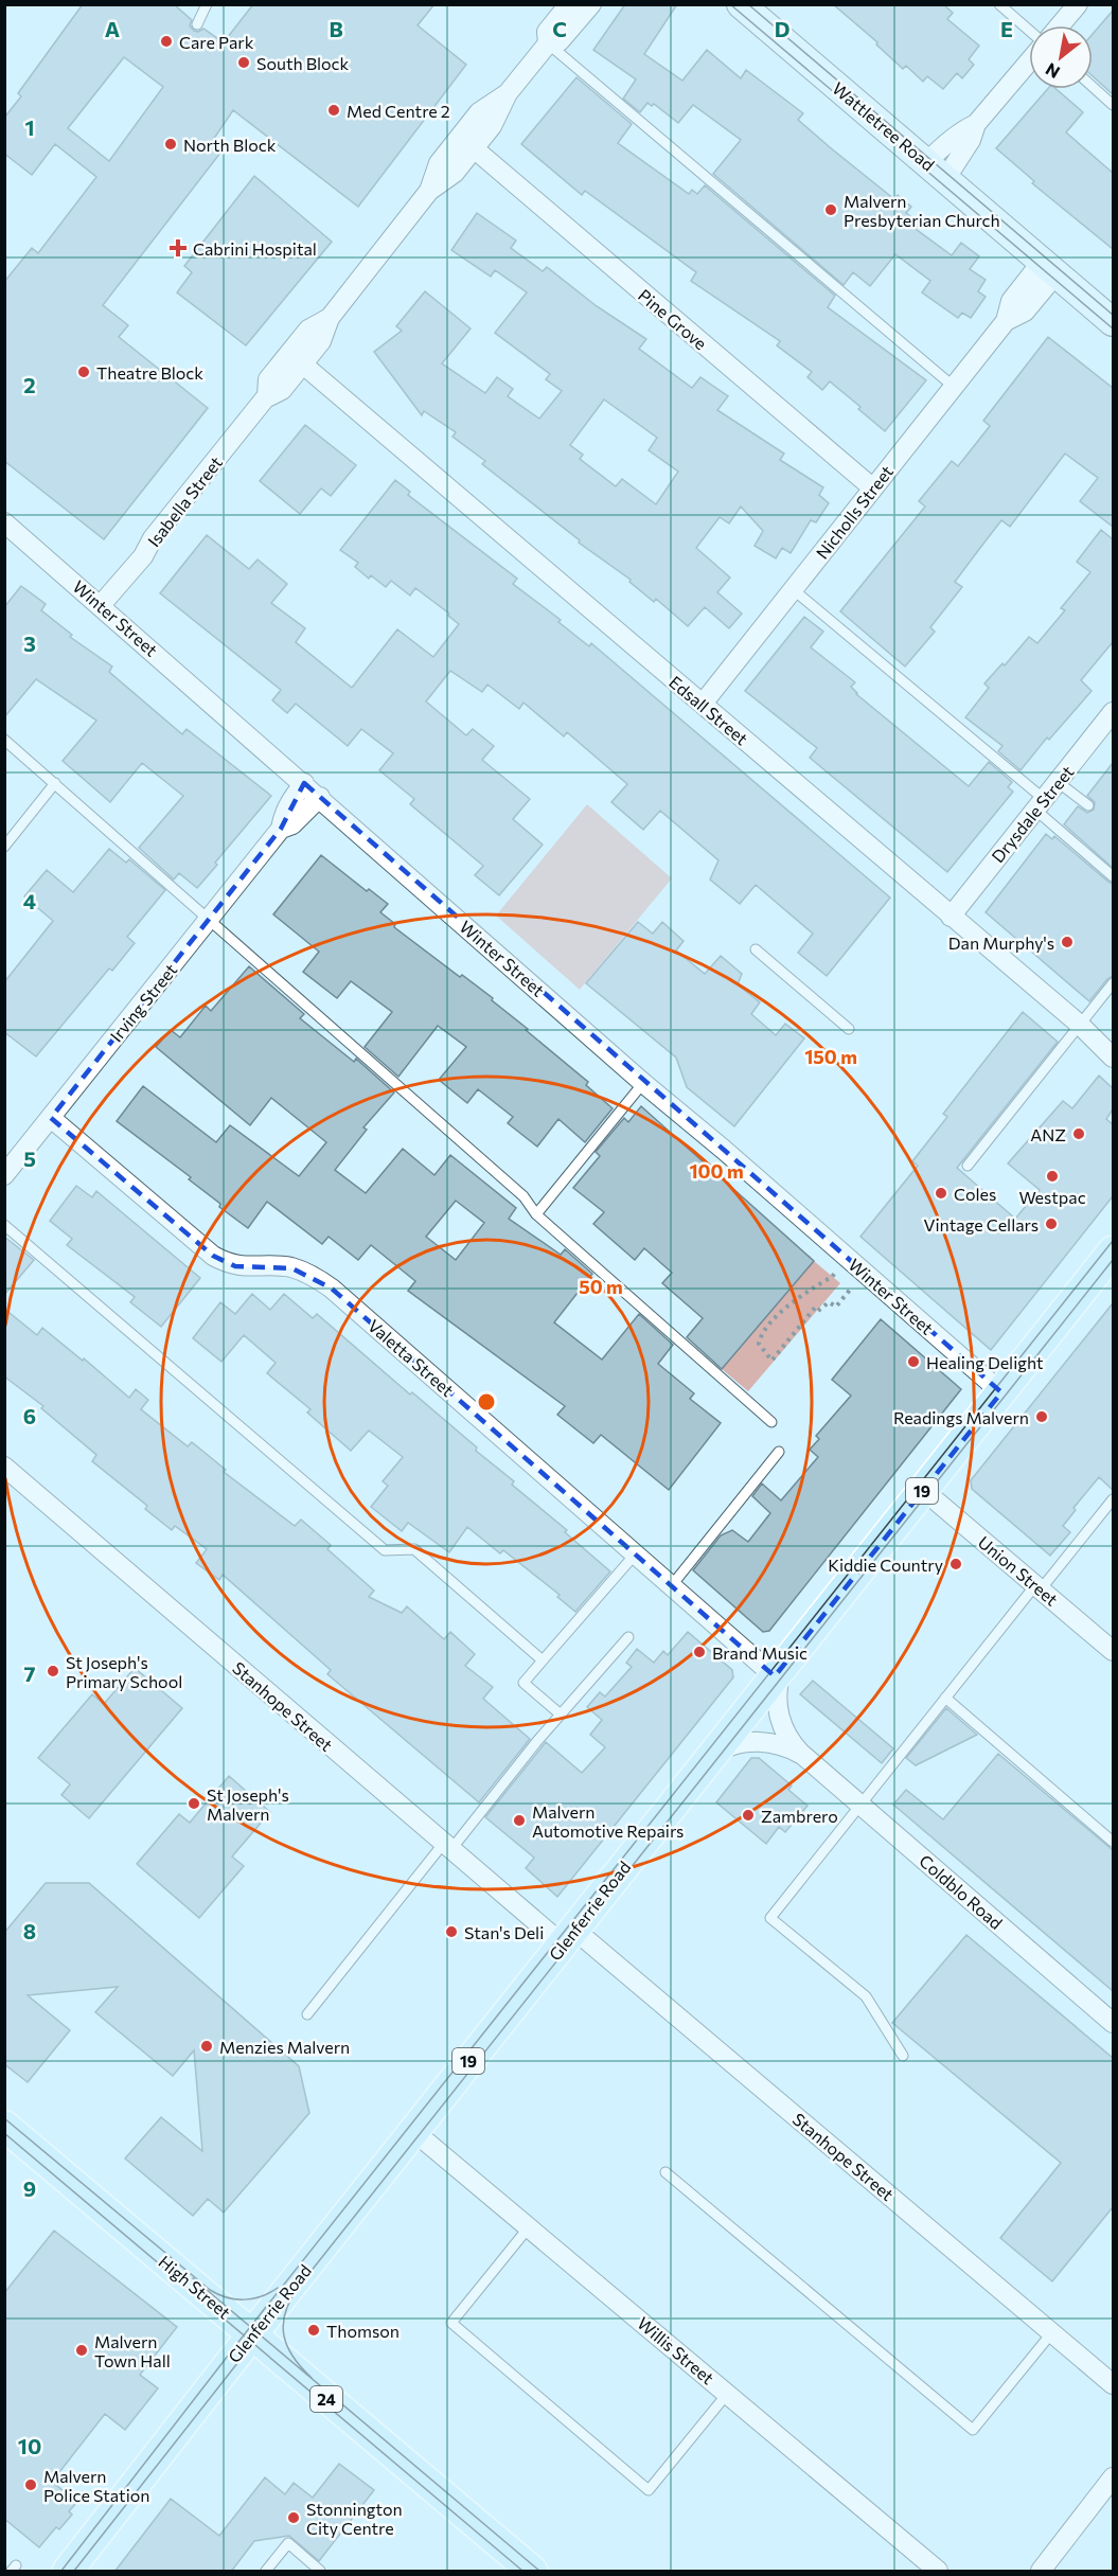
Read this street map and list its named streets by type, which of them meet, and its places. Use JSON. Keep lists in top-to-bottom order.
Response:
{
  "streets": {
    "main road": [
      "Wattletree Road",
      "19",
      "Glenferrie Road",
      "High Street",
      "24"
    ],
    "street": [
      "Pine Grove",
      "Isabella Street",
      "Nicholls Street",
      "Winter Street",
      "Edsall Street",
      "Drysdale Street",
      "Irving Street",
      "Valetta Street",
      "Union Street",
      "Stanhope Street",
      "Coldblo Road",
      "Willis Street"
    ]
  },
  "crossings": [
    ["Wattletree Road", "Nicholls Street"],
    ["Pine Grove", "Isabella Street"],
    ["Pine Grove", "Nicholls Street"],
    ["Isabella Street", "Winter Street"],
    ["Isabella Street", "Edsall Street"],
    ["Nicholls Street", "Edsall Street"],
    ["Winter Street", "Irving Street"],
    ["Winter Street", "Glenferrie Road"],
    ["Edsall Street", "Drysdale Street"],
    ["Irving Street", "Valetta Street"],
    ["Valetta Street", "Coldblo Road"],
    ["Valetta Street", "Glenferrie Road"],
    ["Union Street", "Glenferrie Road"],
    ["Stanhope Street", "Glenferrie Road"],
    ["Coldblo Road", "Glenferrie Road"],
    ["Glenferrie Road", "High Street"],
    ["Glenferrie Road", "Willis Street"]
  ],
  "places": {
    "other": [
      "Care Park",
      "South Block",
      "Med Centre 2",
      "North Block",
      "Malvern Presbyterian Church",
      "Theatre Block",
      "Dan Murphy's",
      "ANZ",
      "Westpac",
      "Coles",
      "Vintage Cellars",
      "Healing Delight",
      "Readings Malvern",
      "Kiddie Country",
      "Brand Music",
      "St Joseph's Primary School",
      "St Joseph's Malvern",
      "Zambrero",
      "Malvern Automotive Repairs",
      "Stan's Deli",
      "Menzies Malvern",
      "Thomson",
      "Malvern Town Hall",
      "Malvern Police Station",
      "Stonnington City Centre"
    ],
    "health": ["Cabrini Hospital"]
  },
  "north": "bottom left",
  "grid": {
    "columns": [
      "A",
      "B",
      "C",
      "D",
      "E"
    ],
    "rows": [
      "1",
      "2",
      "3",
      "4",
      "5",
      "6",
      "7",
      "8",
      "9",
      "10"
    ]
  },
  "rings": ["150 m", "100 m", "50 m"]
}
